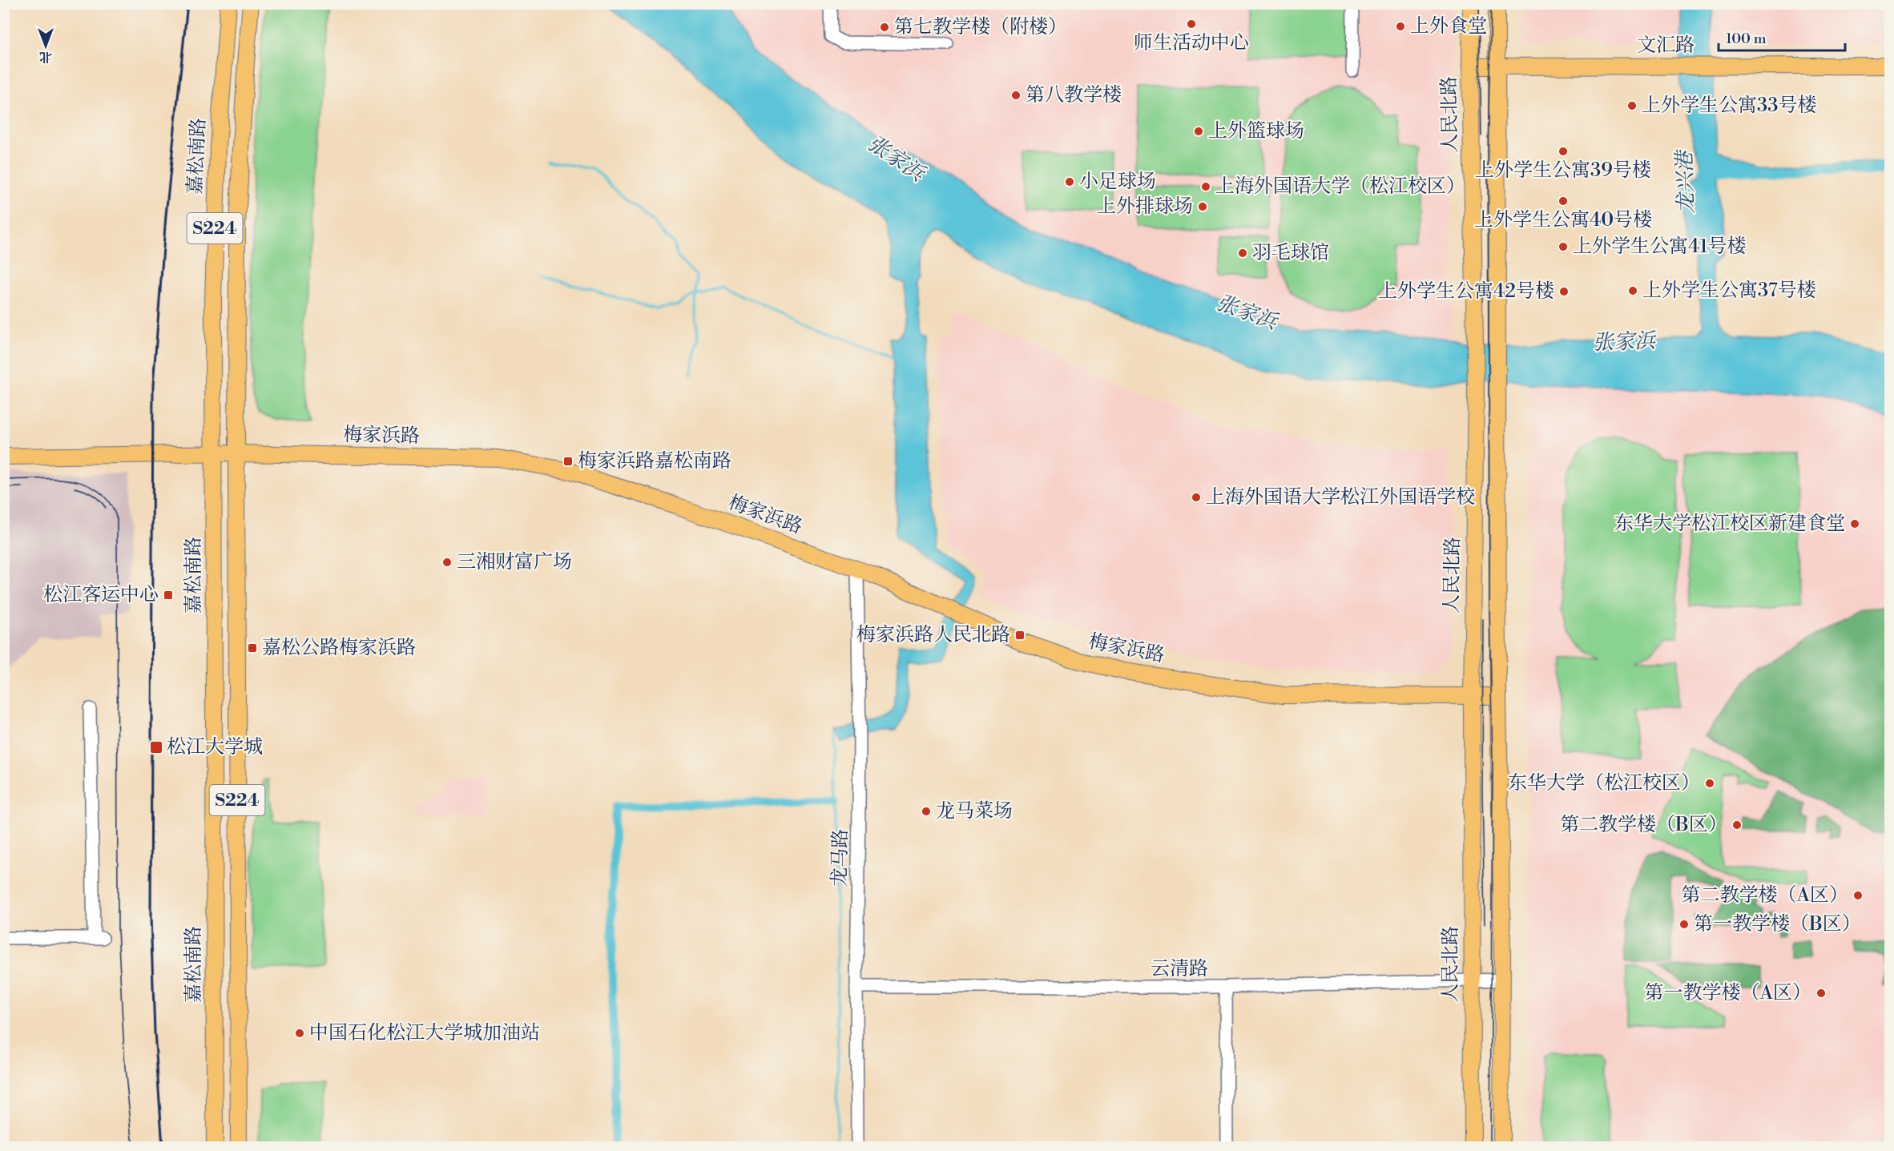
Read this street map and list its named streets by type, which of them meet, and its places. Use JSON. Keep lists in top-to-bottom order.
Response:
{
  "streets": {
    "main road": [
      "文汇路",
      "人民北路",
      "嘉松南路",
      "S224",
      "梅家浜路"
    ],
    "street": ["龙马路", "云清路"]
  },
  "crossings": [
    ["文汇路", "人民北路"],
    ["人民北路", "梅家浜路"],
    ["人民北路", "云清路"],
    ["嘉松南路", "梅家浜路"],
    ["S224", "梅家浜路"],
    ["梅家浜路", "龙马路"],
    ["龙马路", "云清路"]
  ],
  "water": ["张家浜", "龙兴港"],
  "places": {
    "other": [
      "师生活动中心",
      "上外食堂",
      "第七教学楼（附楼）",
      "第八教学楼",
      "上外学生公寓33号楼",
      "上外篮球场",
      "上外学生公寓39号楼",
      "小足球场",
      "上海外国语大学（松江校区）",
      "上外学生公寓40号楼",
      "上外排球场",
      "上外学生公寓41号楼",
      "羽毛球馆",
      "上外学生公寓37号楼",
      "上外学生公寓42号楼",
      "上海外国语大学松江外国语学校",
      "东华大学松江校区新建食堂",
      "三湘财富广场",
      "东华大学（松江校区）",
      "龙马菜场",
      "第二教学楼（B区）",
      "第二教学楼（A区）",
      "第一教学楼（B区）",
      "第一教学楼（A区）",
      "中国石化松江大学城加油站"
    ],
    "transit": [
      "梅家浜路嘉松南路",
      "松江客运中心",
      "梅家浜路人民北路",
      "嘉松公路梅家浜路",
      "松江大学城"
    ]
  },
  "scale_bar": "100 m",
  "north": "bottom"
}
